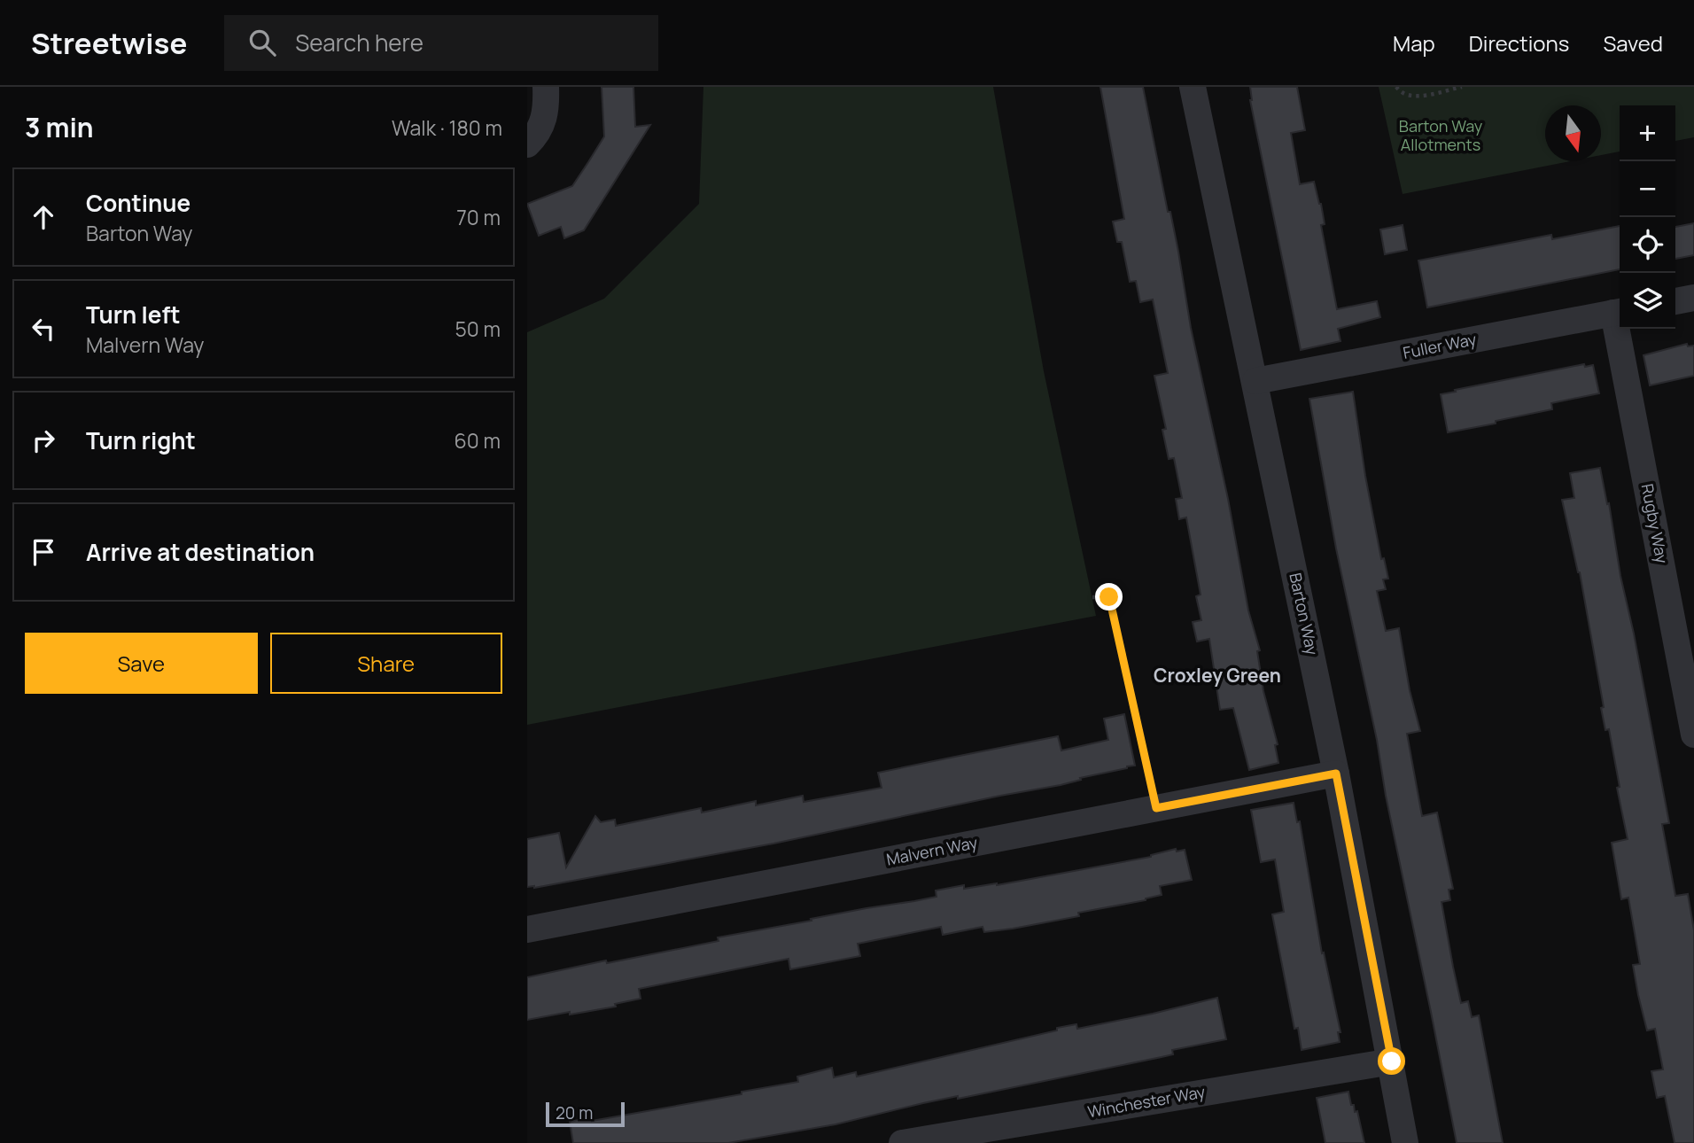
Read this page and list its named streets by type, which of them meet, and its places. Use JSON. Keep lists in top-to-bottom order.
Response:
{
  "streets": {
    "street": [
      "Fuller Way",
      "Rugby Way",
      "Barton Way",
      "Malvern Way",
      "Winchester Way"
    ]
  },
  "crossings": [
    ["Fuller Way", "Rugby Way"],
    ["Fuller Way", "Barton Way"],
    ["Barton Way", "Malvern Way"],
    ["Barton Way", "Winchester Way"]
  ],
  "districts": ["Croxley Green"],
  "parks": ["Barton Way Allotments"],
  "scale_bar": "20 m",
  "north": "bottom",
  "page": {
    "header": "Streetwise",
    "search": "Search here",
    "nav": ["Map", "Directions", "Saved"],
    "heading": ["3 min", "Walk · 180 m"],
    "map_buttons": ["+", "−"],
    "list": [
      ["Continue", "Barton Way", "70 m"],
      ["Turn left", "Malvern Way", "50 m"],
      ["Turn right", "60 m"],
      "Arrive at destination"
    ],
    "buttons": ["Save", "Share"],
    "scale": "20 m"
  }
}
